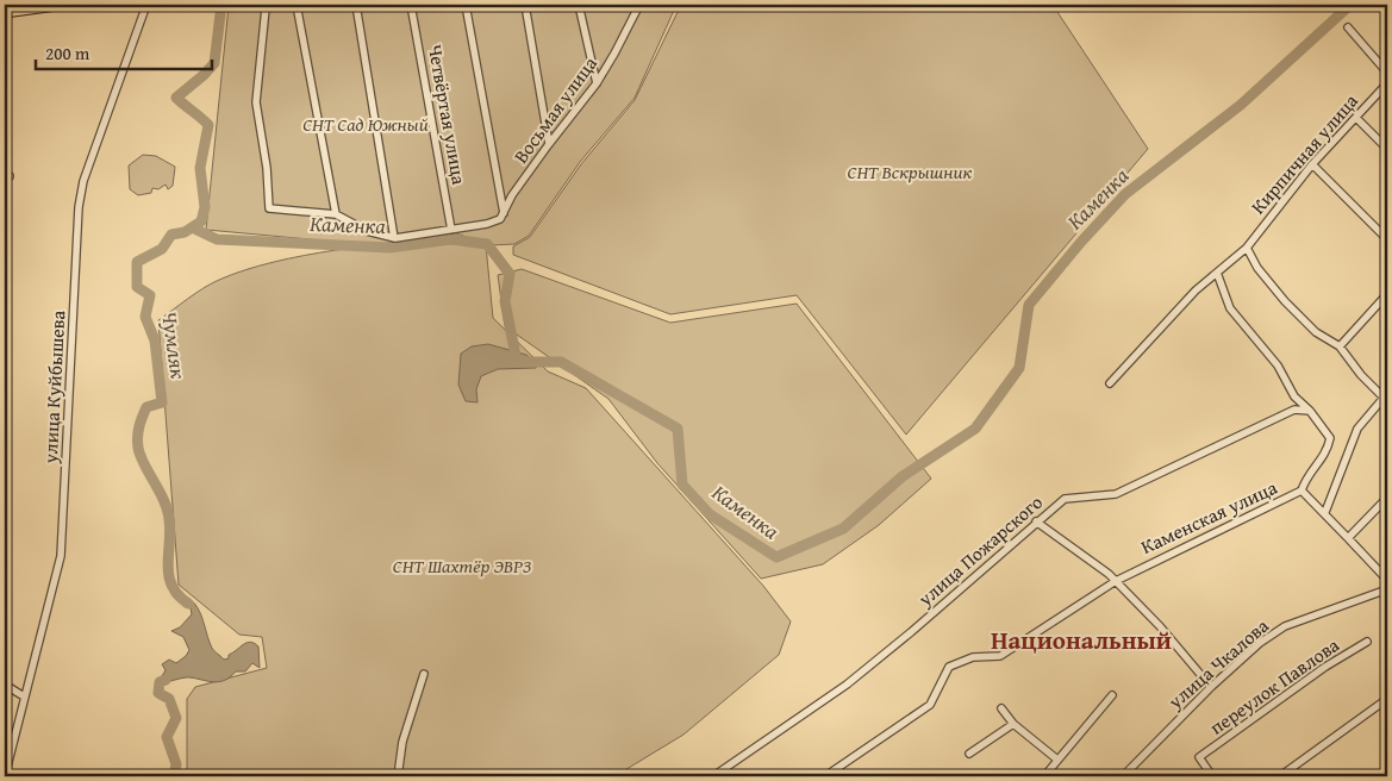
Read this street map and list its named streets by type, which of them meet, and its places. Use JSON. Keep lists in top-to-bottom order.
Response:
{
  "streets": {
    "street": [
      "Восьмая улица",
      "Четвёртая улица",
      "Кирпичная улица",
      "улица Куйбышева",
      "Каменская улица",
      "улица Пожарского",
      "улица Чкалова",
      "переулок Павлова"
    ]
  },
  "districts": ["Национальный"],
  "water": ["Каменка", "Чумляк"],
  "parks": ["СНТ Сад Южный", "СНТ Вскрышник", "СНТ Шахтёр ЭВРЗ"],
  "scale_bar": "200 m"
}
